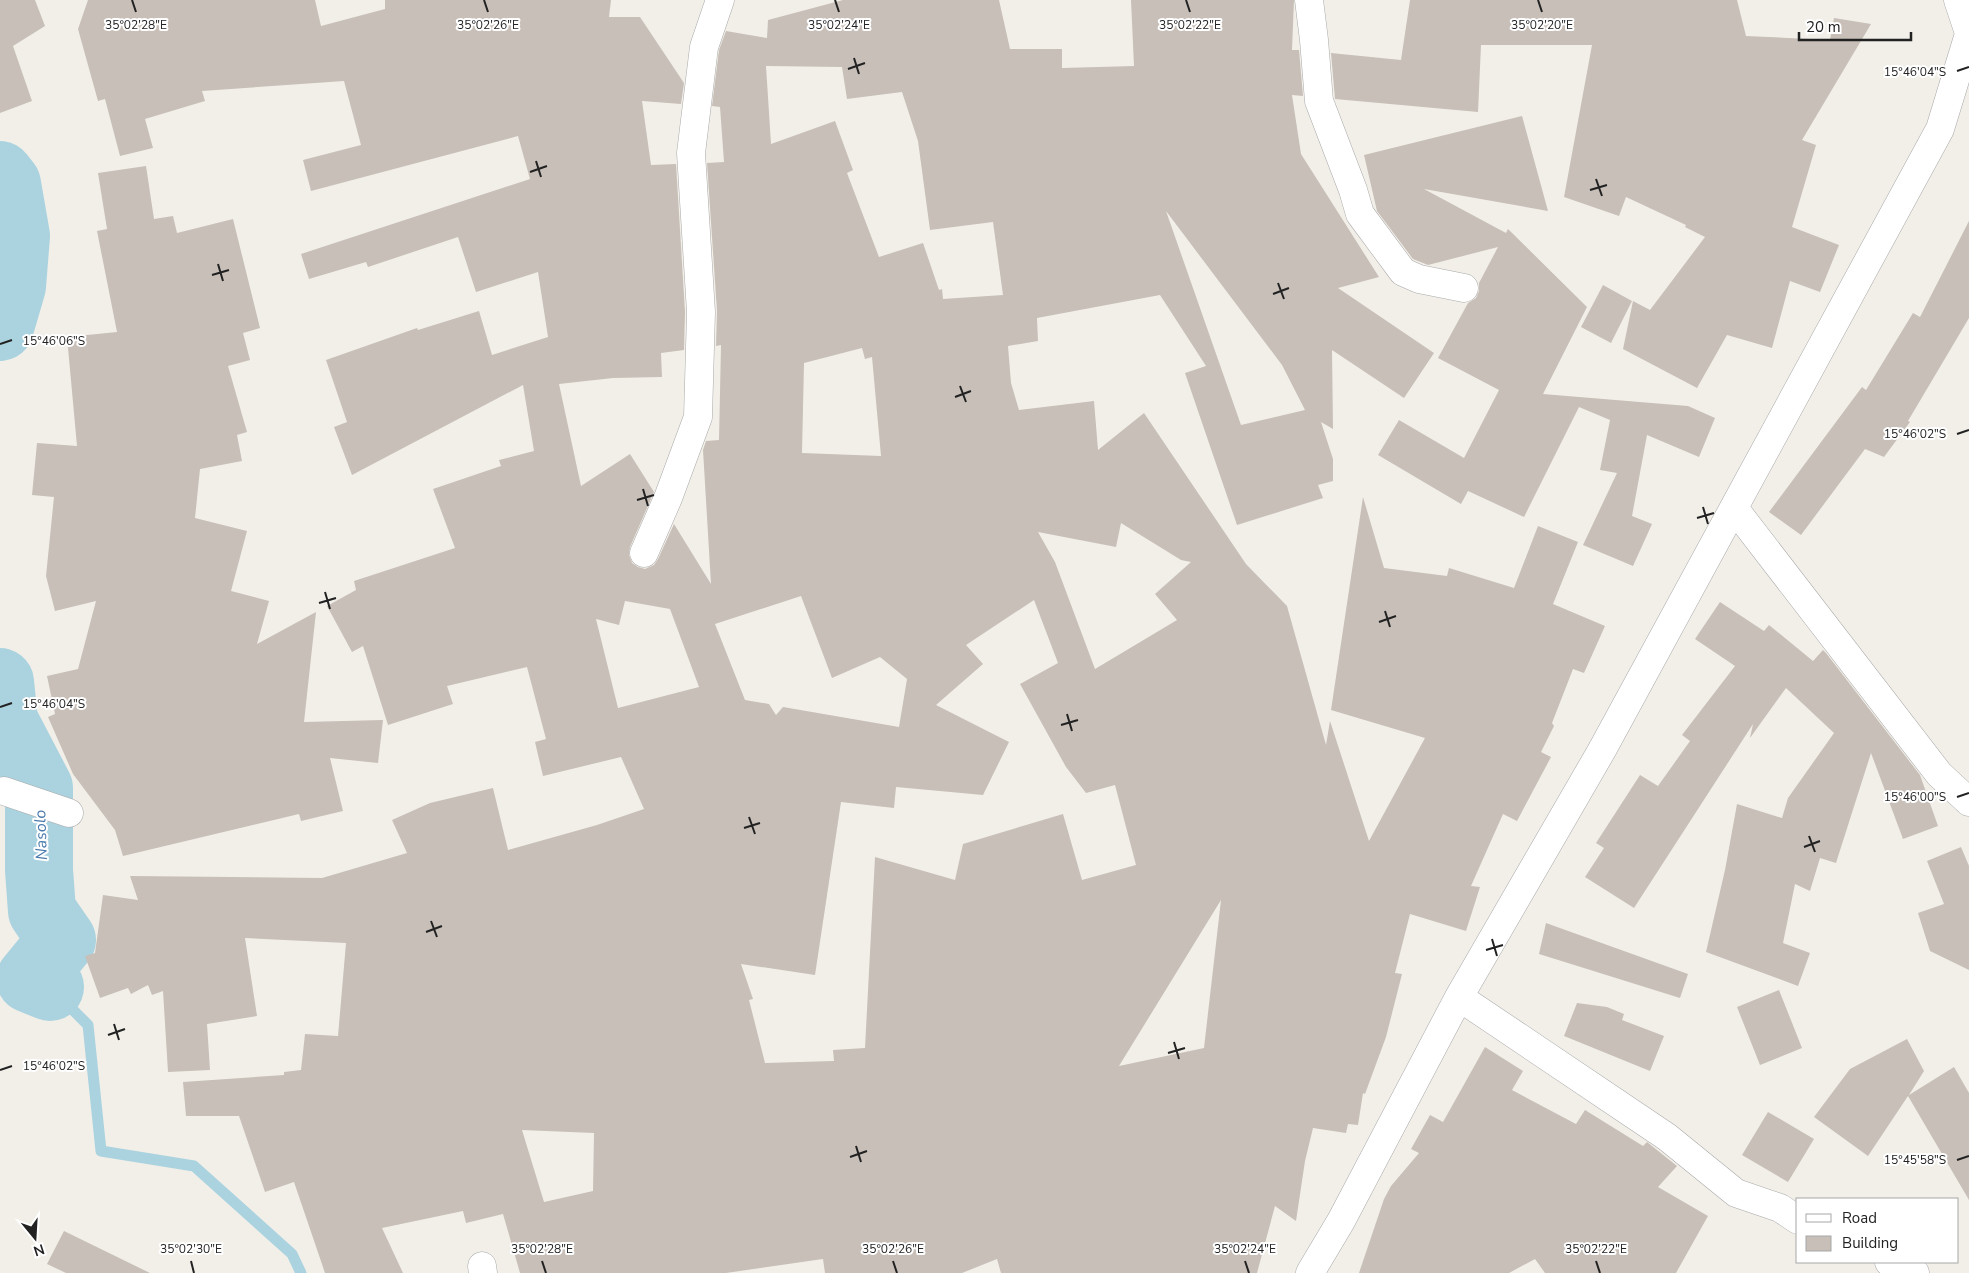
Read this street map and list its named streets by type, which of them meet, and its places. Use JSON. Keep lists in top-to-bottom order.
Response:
{
  "water": ["Nasolo"],
  "legend": ["Road", "Building"],
  "scale_bar": "20 m",
  "north": "bottom",
  "coordinates": [
    "35°02'28\"E",
    "35°02'26\"E",
    "35°02'24\"E",
    "35°02'22\"E",
    "35°02'20\"E",
    "15°46'04\"S",
    "15°46'06\"S",
    "15°46'02\"S",
    "15°46'00\"S",
    "15°45'58\"S",
    "35°02'30\"E"
  ]
}
